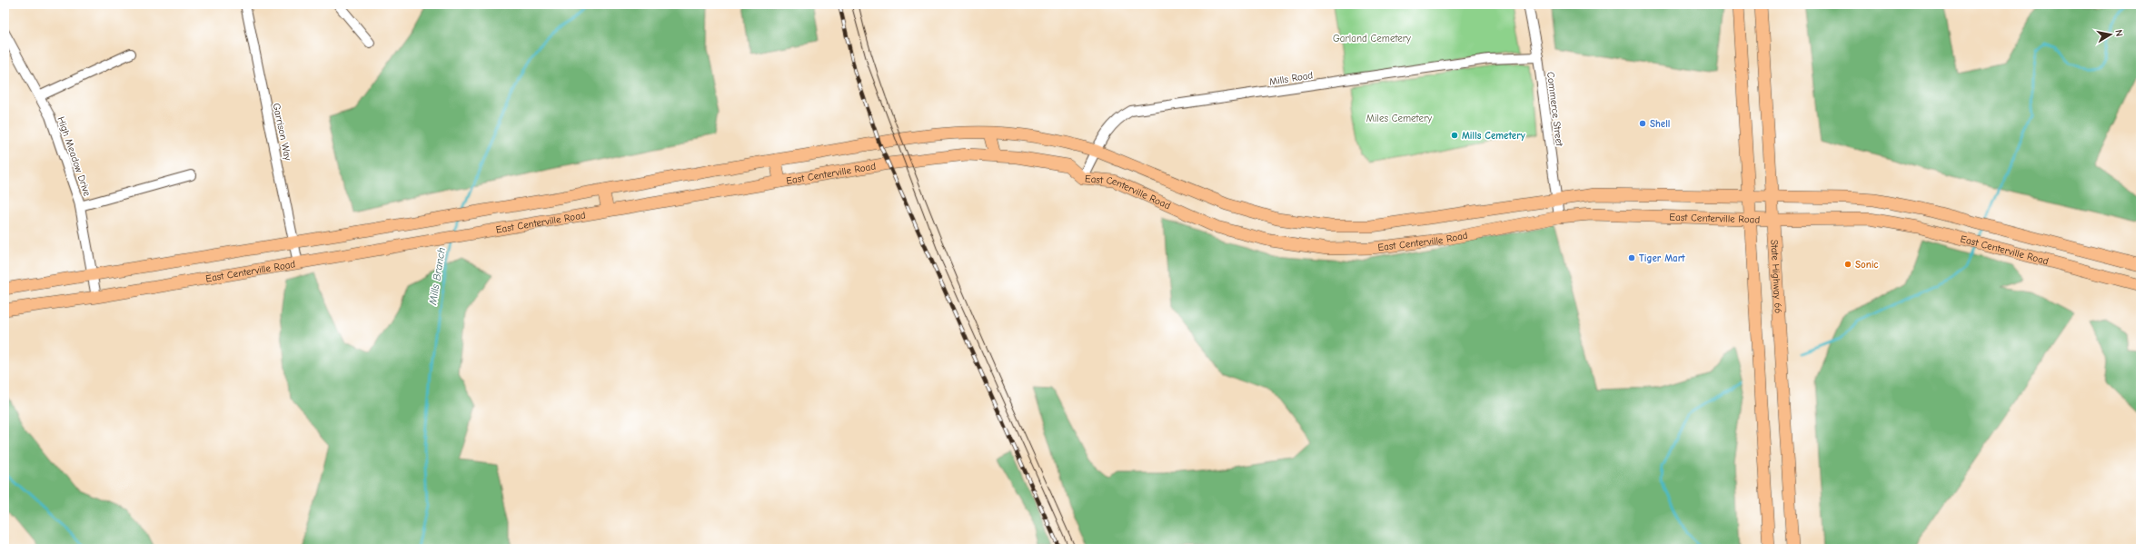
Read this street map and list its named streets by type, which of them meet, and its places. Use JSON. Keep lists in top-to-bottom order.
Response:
{
  "streets": {
    "main road": ["East Centerville Road", "State Highway 66"],
    "street": [
      "Mills Road",
      "Commerce Street",
      "Garrison Way",
      "High Meadow Drive"
    ]
  },
  "crossings": [
    ["Mills Road", "Commerce Street"],
    ["Mills Road", "East Centerville Road"],
    ["Commerce Street", "East Centerville Road"],
    ["Garrison Way", "East Centerville Road"],
    ["High Meadow Drive", "East Centerville Road"],
    ["East Centerville Road", "State Highway 66"]
  ],
  "water": ["Mills Branch"],
  "parks": ["Garland Cemetery", "Miles Cemetery"],
  "places": [
    "Shell",
    "Mills Cemetery",
    "Tiger Mart",
    "Sonic"
  ],
  "north": "right"
}
